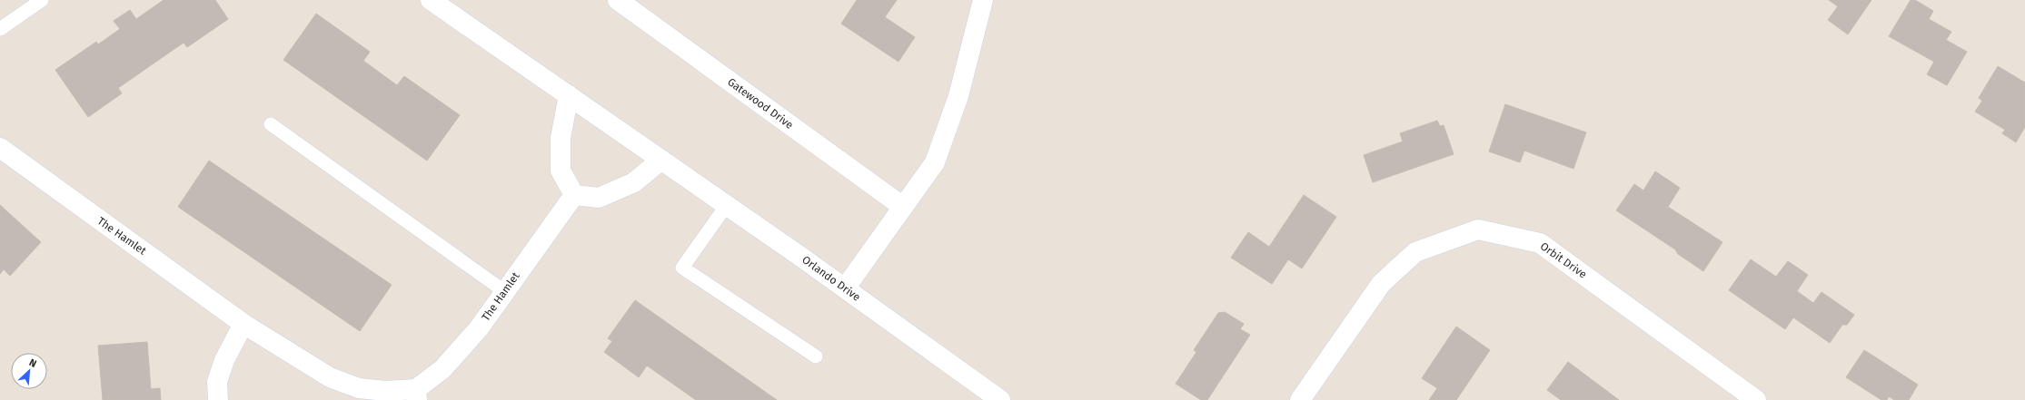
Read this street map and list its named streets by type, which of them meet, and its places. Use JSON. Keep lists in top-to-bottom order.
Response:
{
  "streets": {
    "street": [
      "Gatewood Drive",
      "The Hamlet",
      "Orbit Drive",
      "Orlando Drive"
    ]
  },
  "north": "top right"
}
